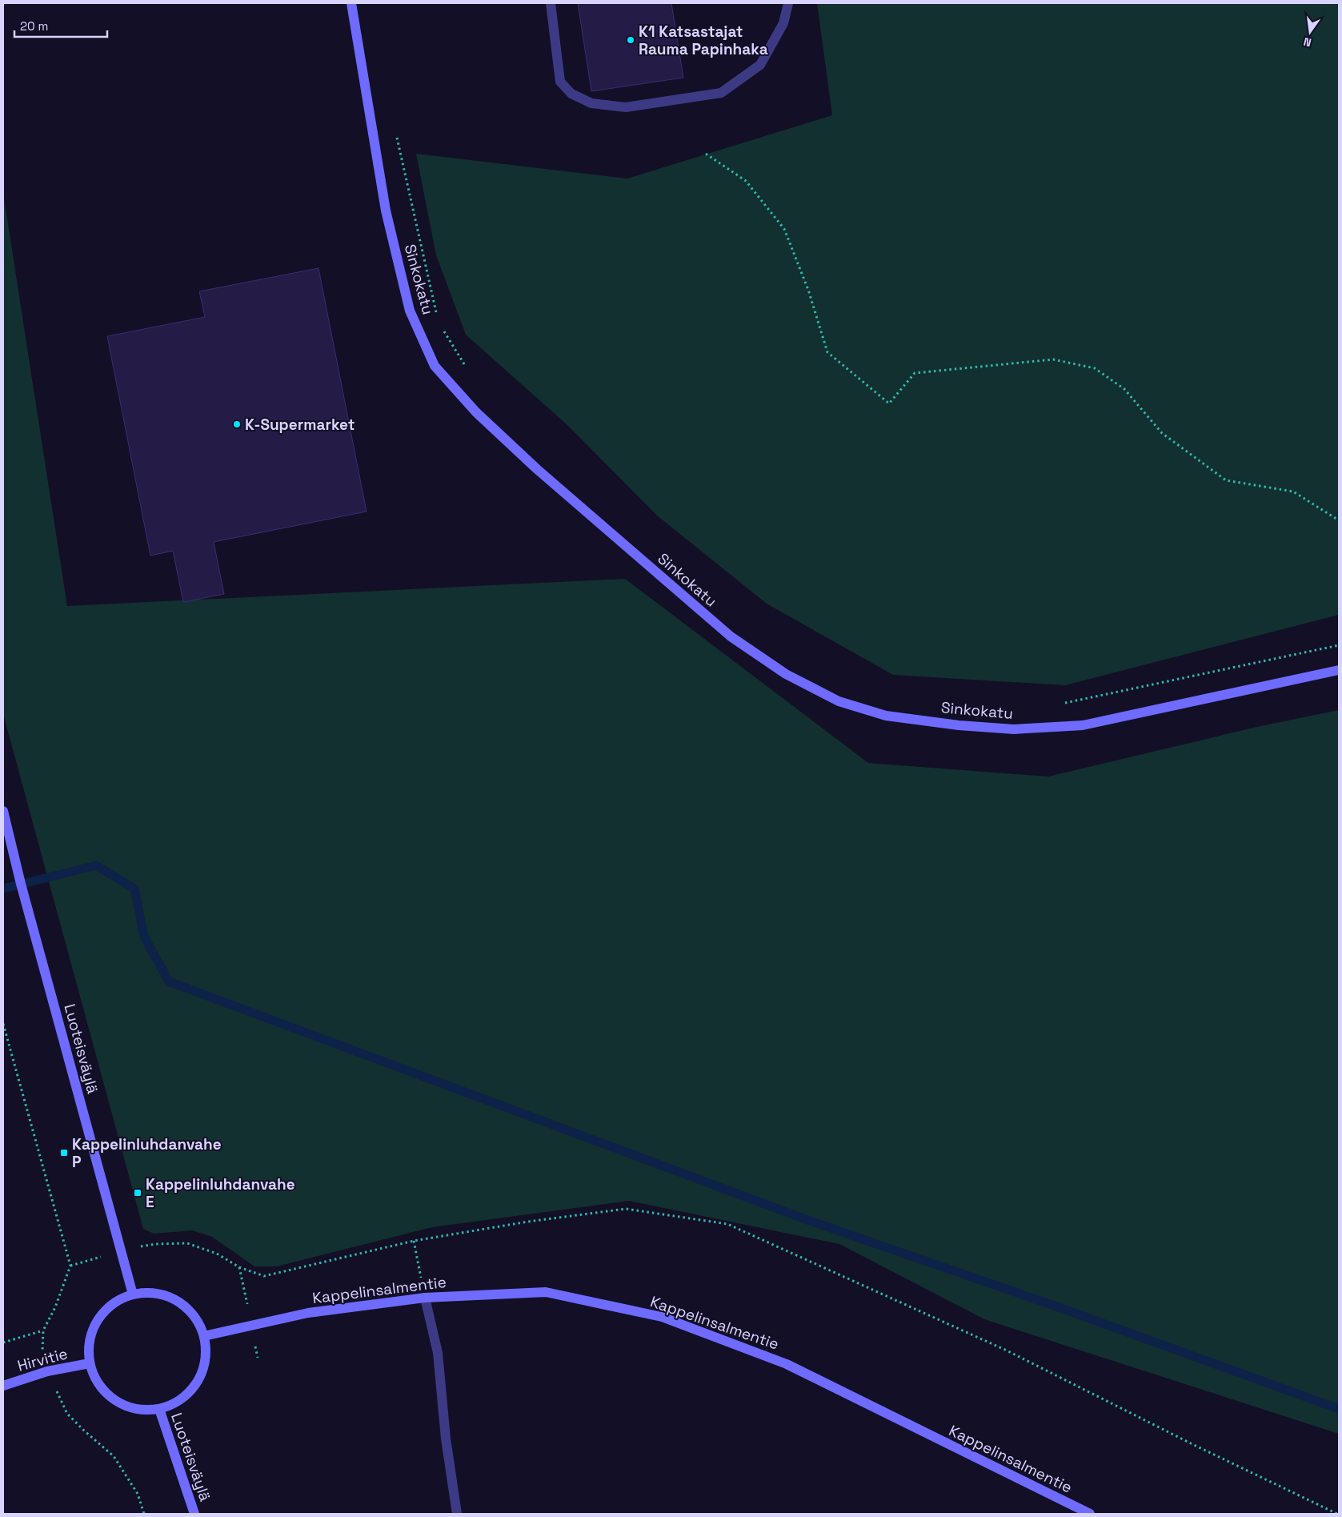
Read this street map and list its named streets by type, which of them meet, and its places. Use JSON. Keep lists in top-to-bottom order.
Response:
{
  "streets": {
    "main road": [
      "Sinkokatu",
      "Luoteisväylä",
      "Kappelinsalmentie",
      "Hirvitie"
    ]
  },
  "crossings": [
    ["Luoteisväylä", "Kappelinsalmentie"],
    ["Luoteisväylä", "Hirvitie"],
    ["Kappelinsalmentie", "Hirvitie"]
  ],
  "places": {
    "other": ["K1 Katsastajat Rauma Papinhaka", "K-Supermarket"],
    "transit": ["Kappelinluhdanvahe P", "Kappelinluhdanvahe E"]
  },
  "scale_bar": "20 m",
  "north": "bottom"
}
